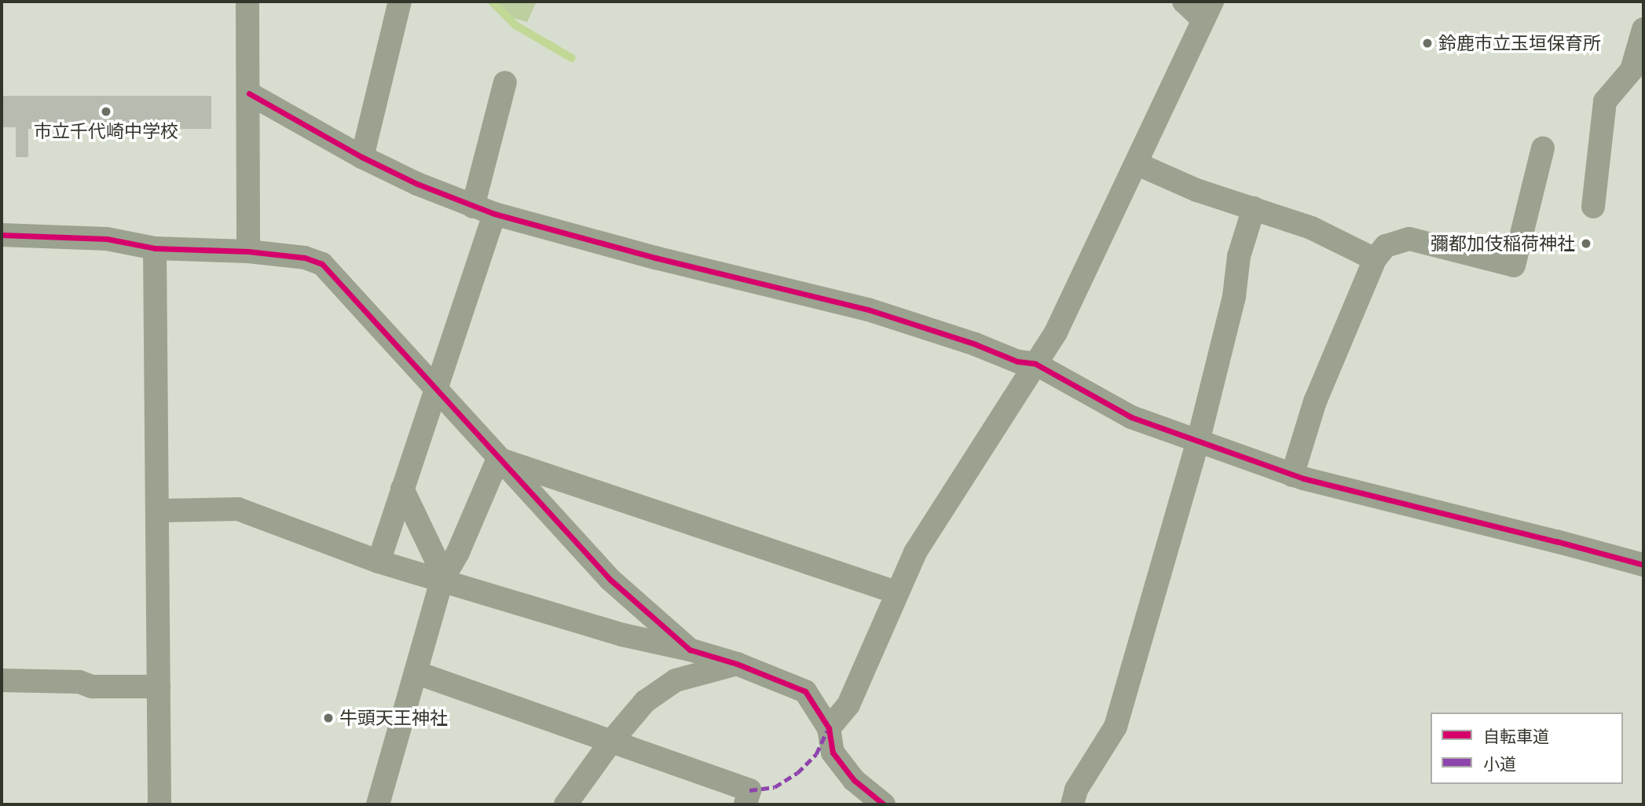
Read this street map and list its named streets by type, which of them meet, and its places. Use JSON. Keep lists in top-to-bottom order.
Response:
{
  "places": [
    "鈴鹿市立玉垣保育所",
    "市立千代崎中学校",
    "彌都加伎稲荷神社",
    "牛頭天王神社"
  ],
  "legend": ["自転車道", "小道"]
}
